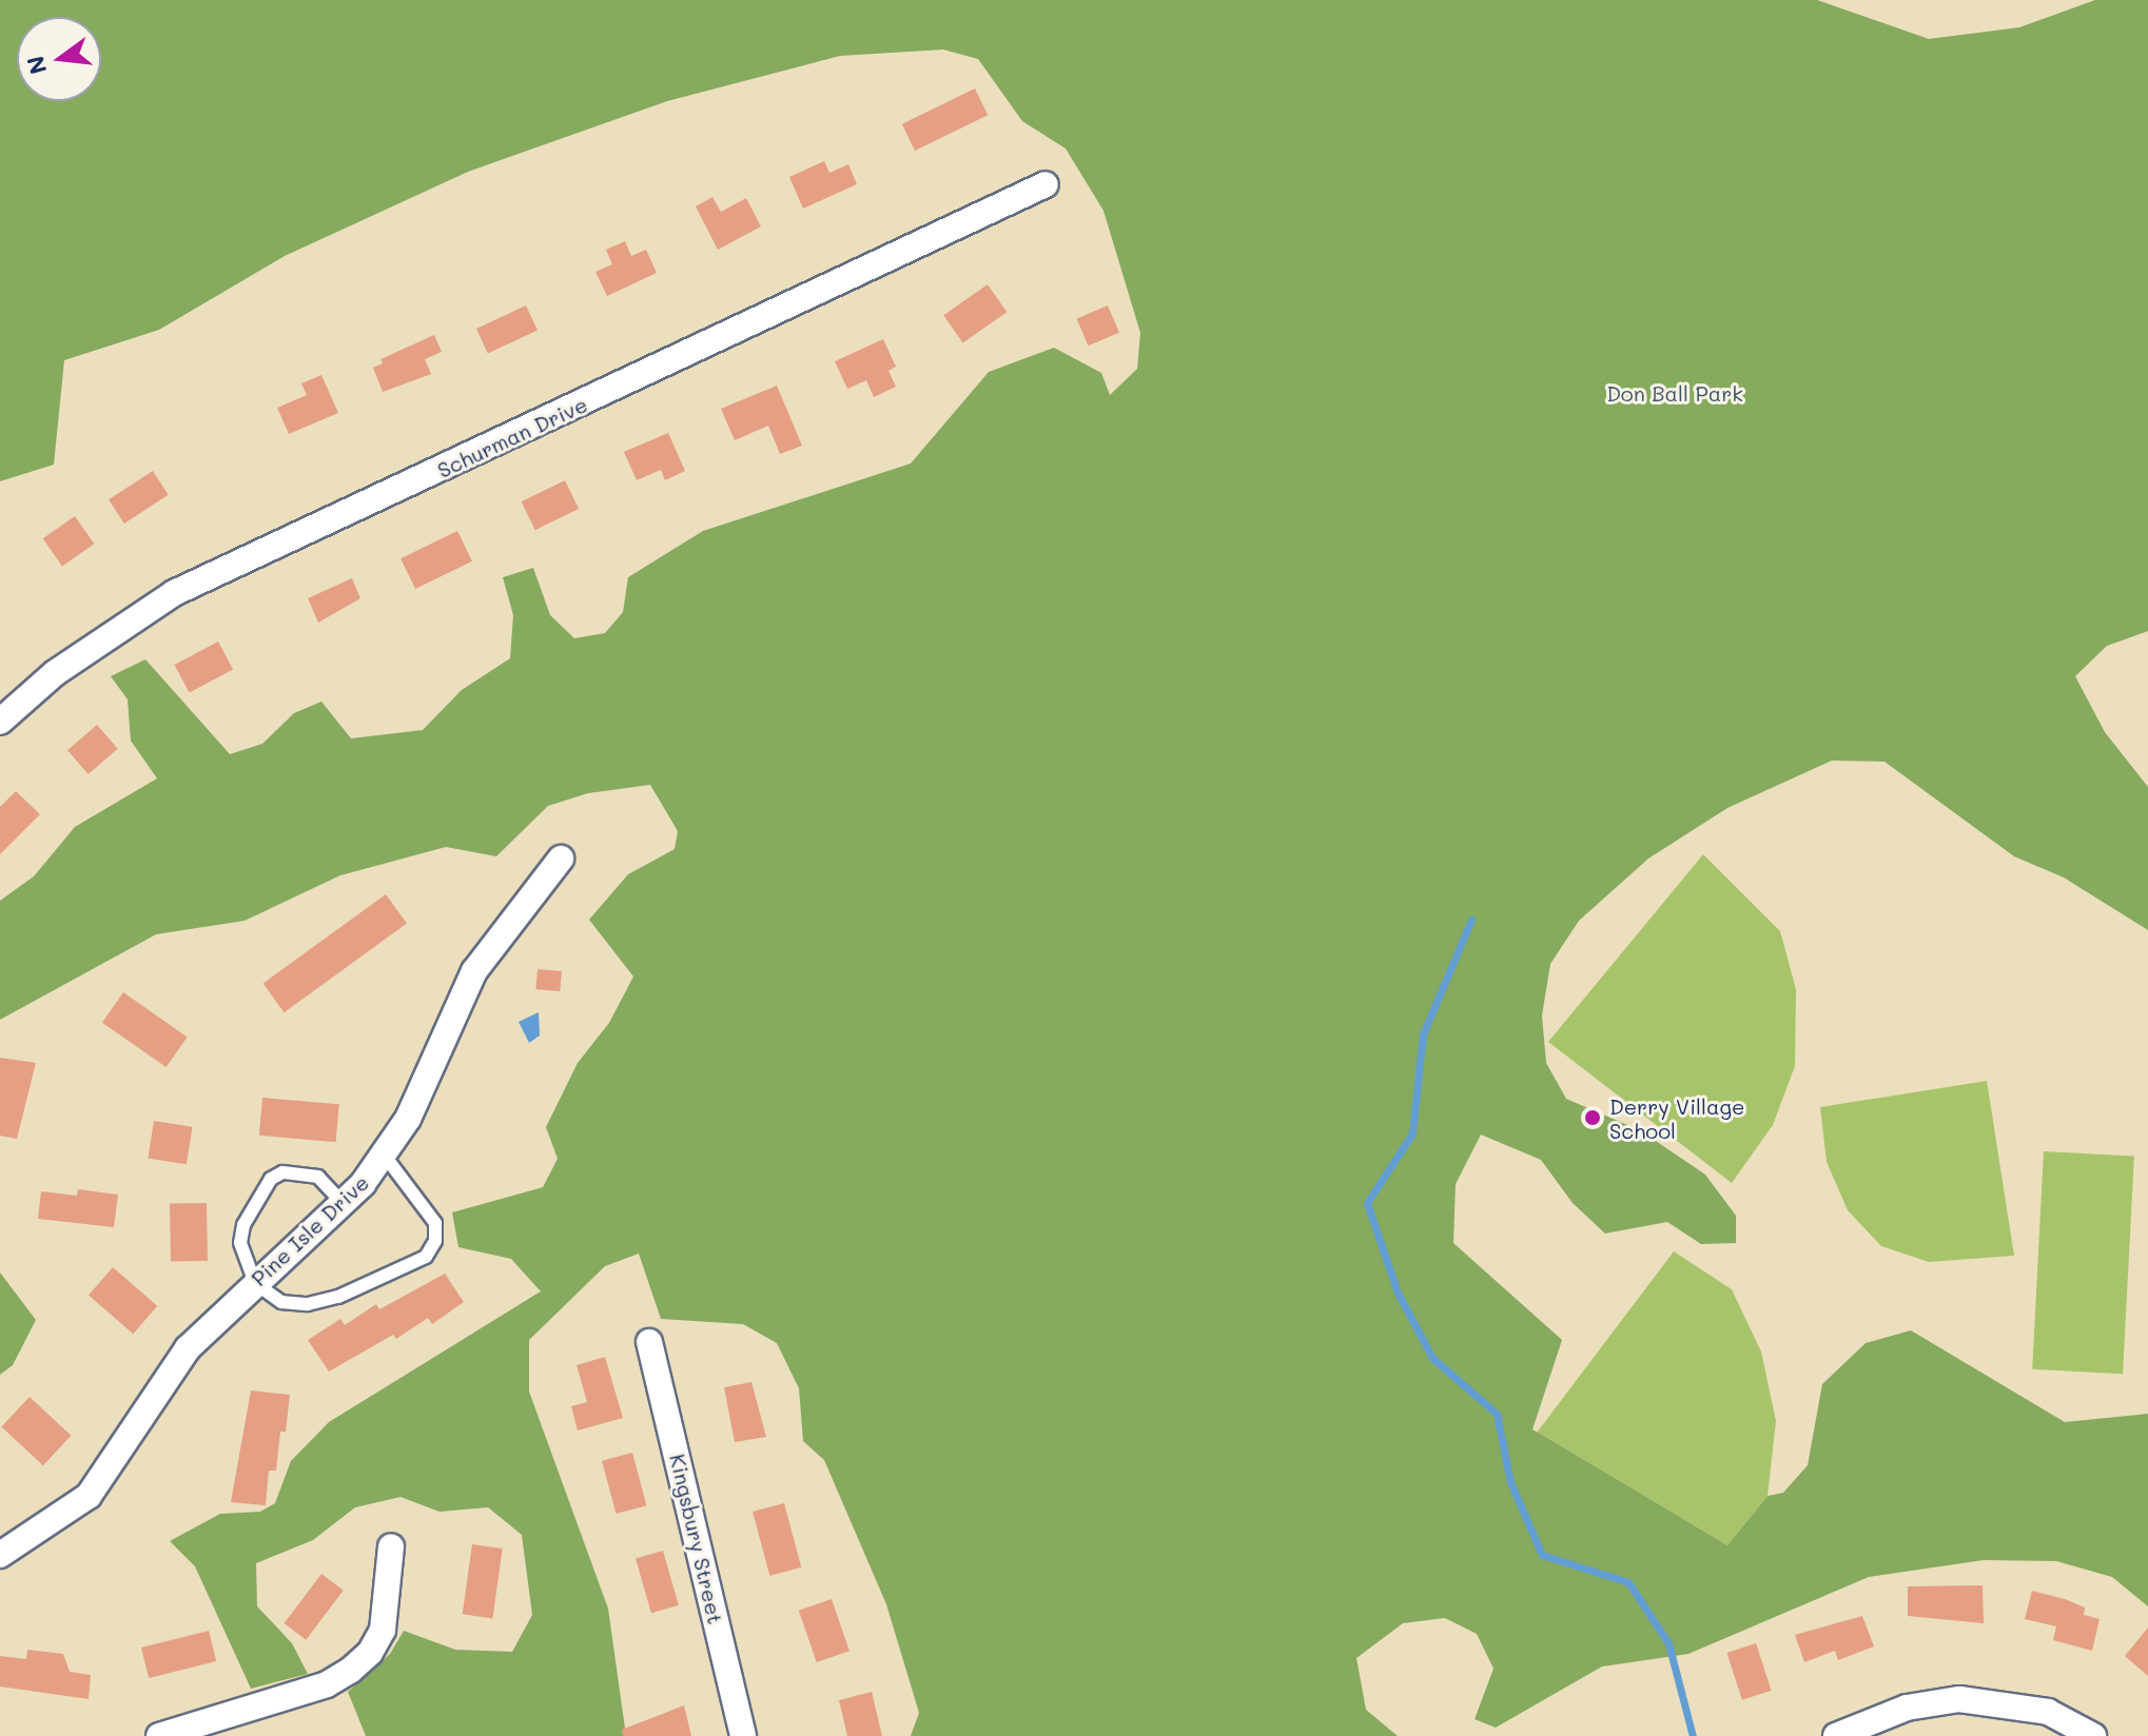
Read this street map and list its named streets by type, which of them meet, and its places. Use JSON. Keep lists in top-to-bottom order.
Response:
{
  "streets": {
    "street": ["Schurman Drive", "Pine Isle Drive", "Kingsbury Street"]
  },
  "parks": ["Don Ball Park"],
  "places": ["Derry Village School"],
  "north": "left"
}
